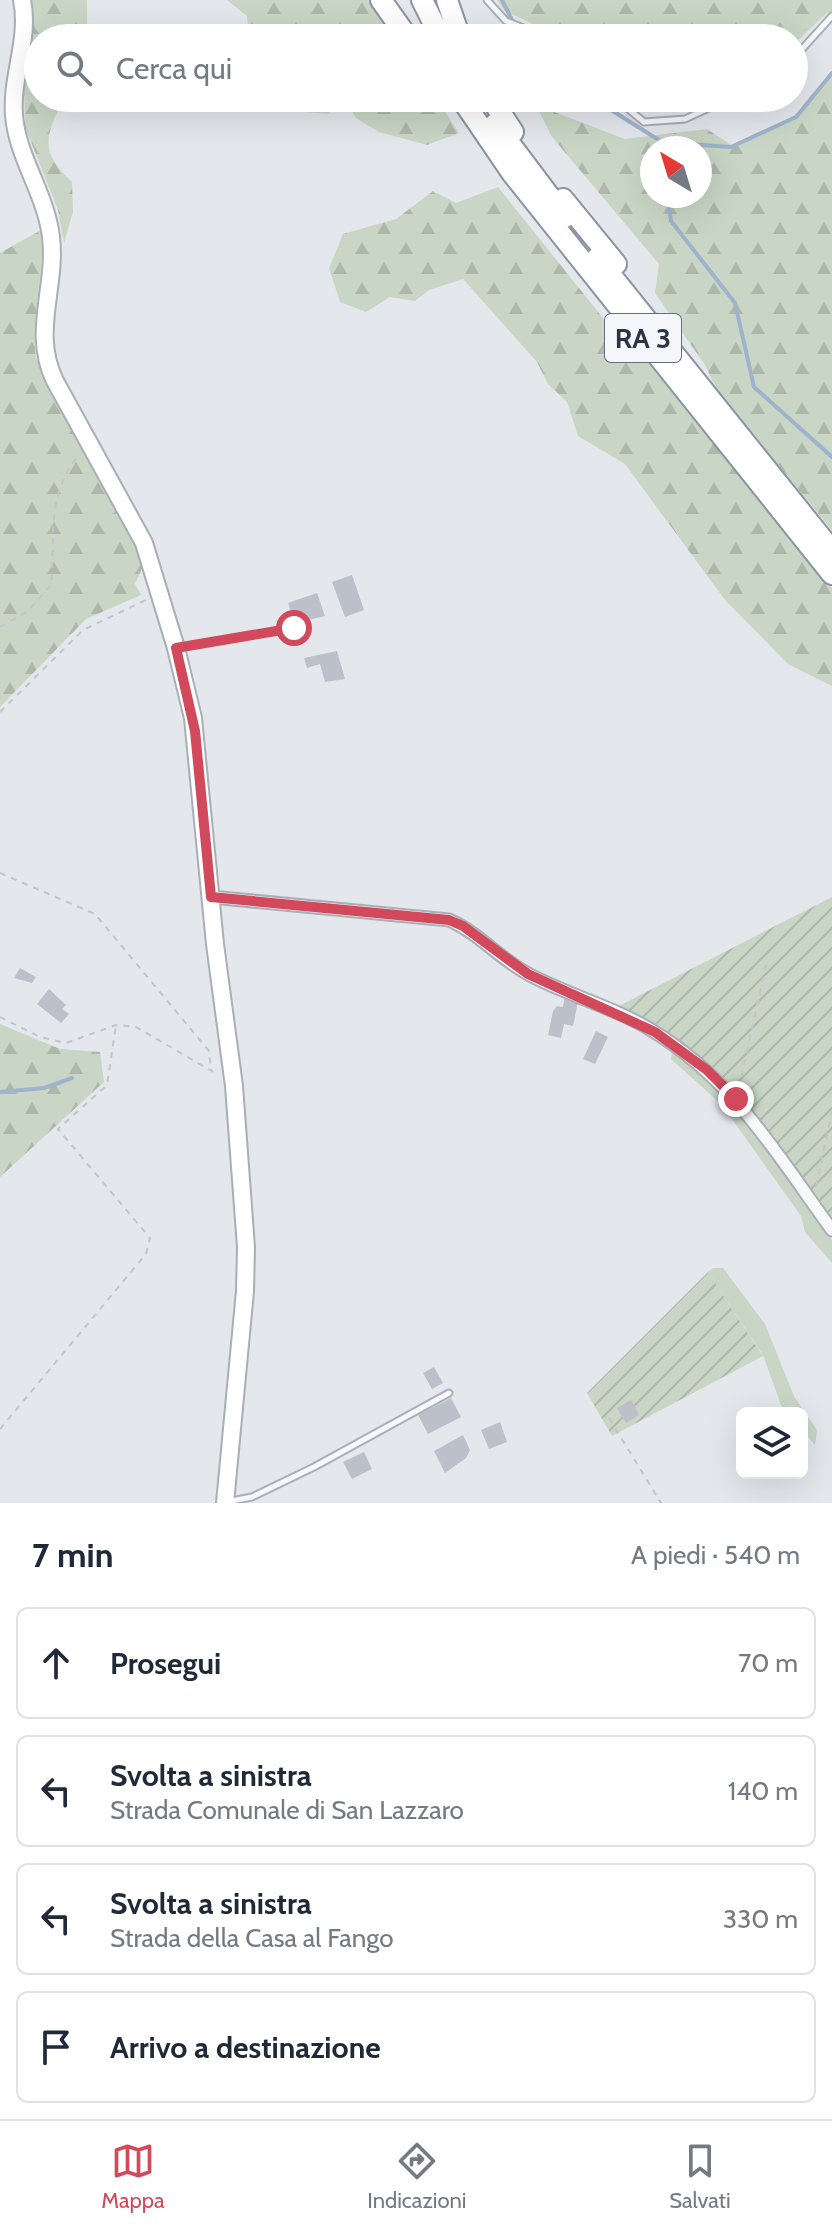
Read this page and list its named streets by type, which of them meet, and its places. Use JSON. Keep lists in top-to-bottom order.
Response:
{
  "streets": {
    "highway": ["RA 3"]
  },
  "north": "top left",
  "page": {
    "search": "Cerca qui",
    "heading": ["7 min", "A piedi · 540 m"],
    "list": [
      ["Prosegui", "70 m"],
      ["Svolta a sinistra", "Strada Comunale di San Lazzaro", "140 m"],
      ["Svolta a sinistra", "Strada della Casa al Fango", "330 m"],
      "Arrivo a destinazione"
    ],
    "nav": ["Mappa", "Indicazioni", "Salvati"]
  }
}
